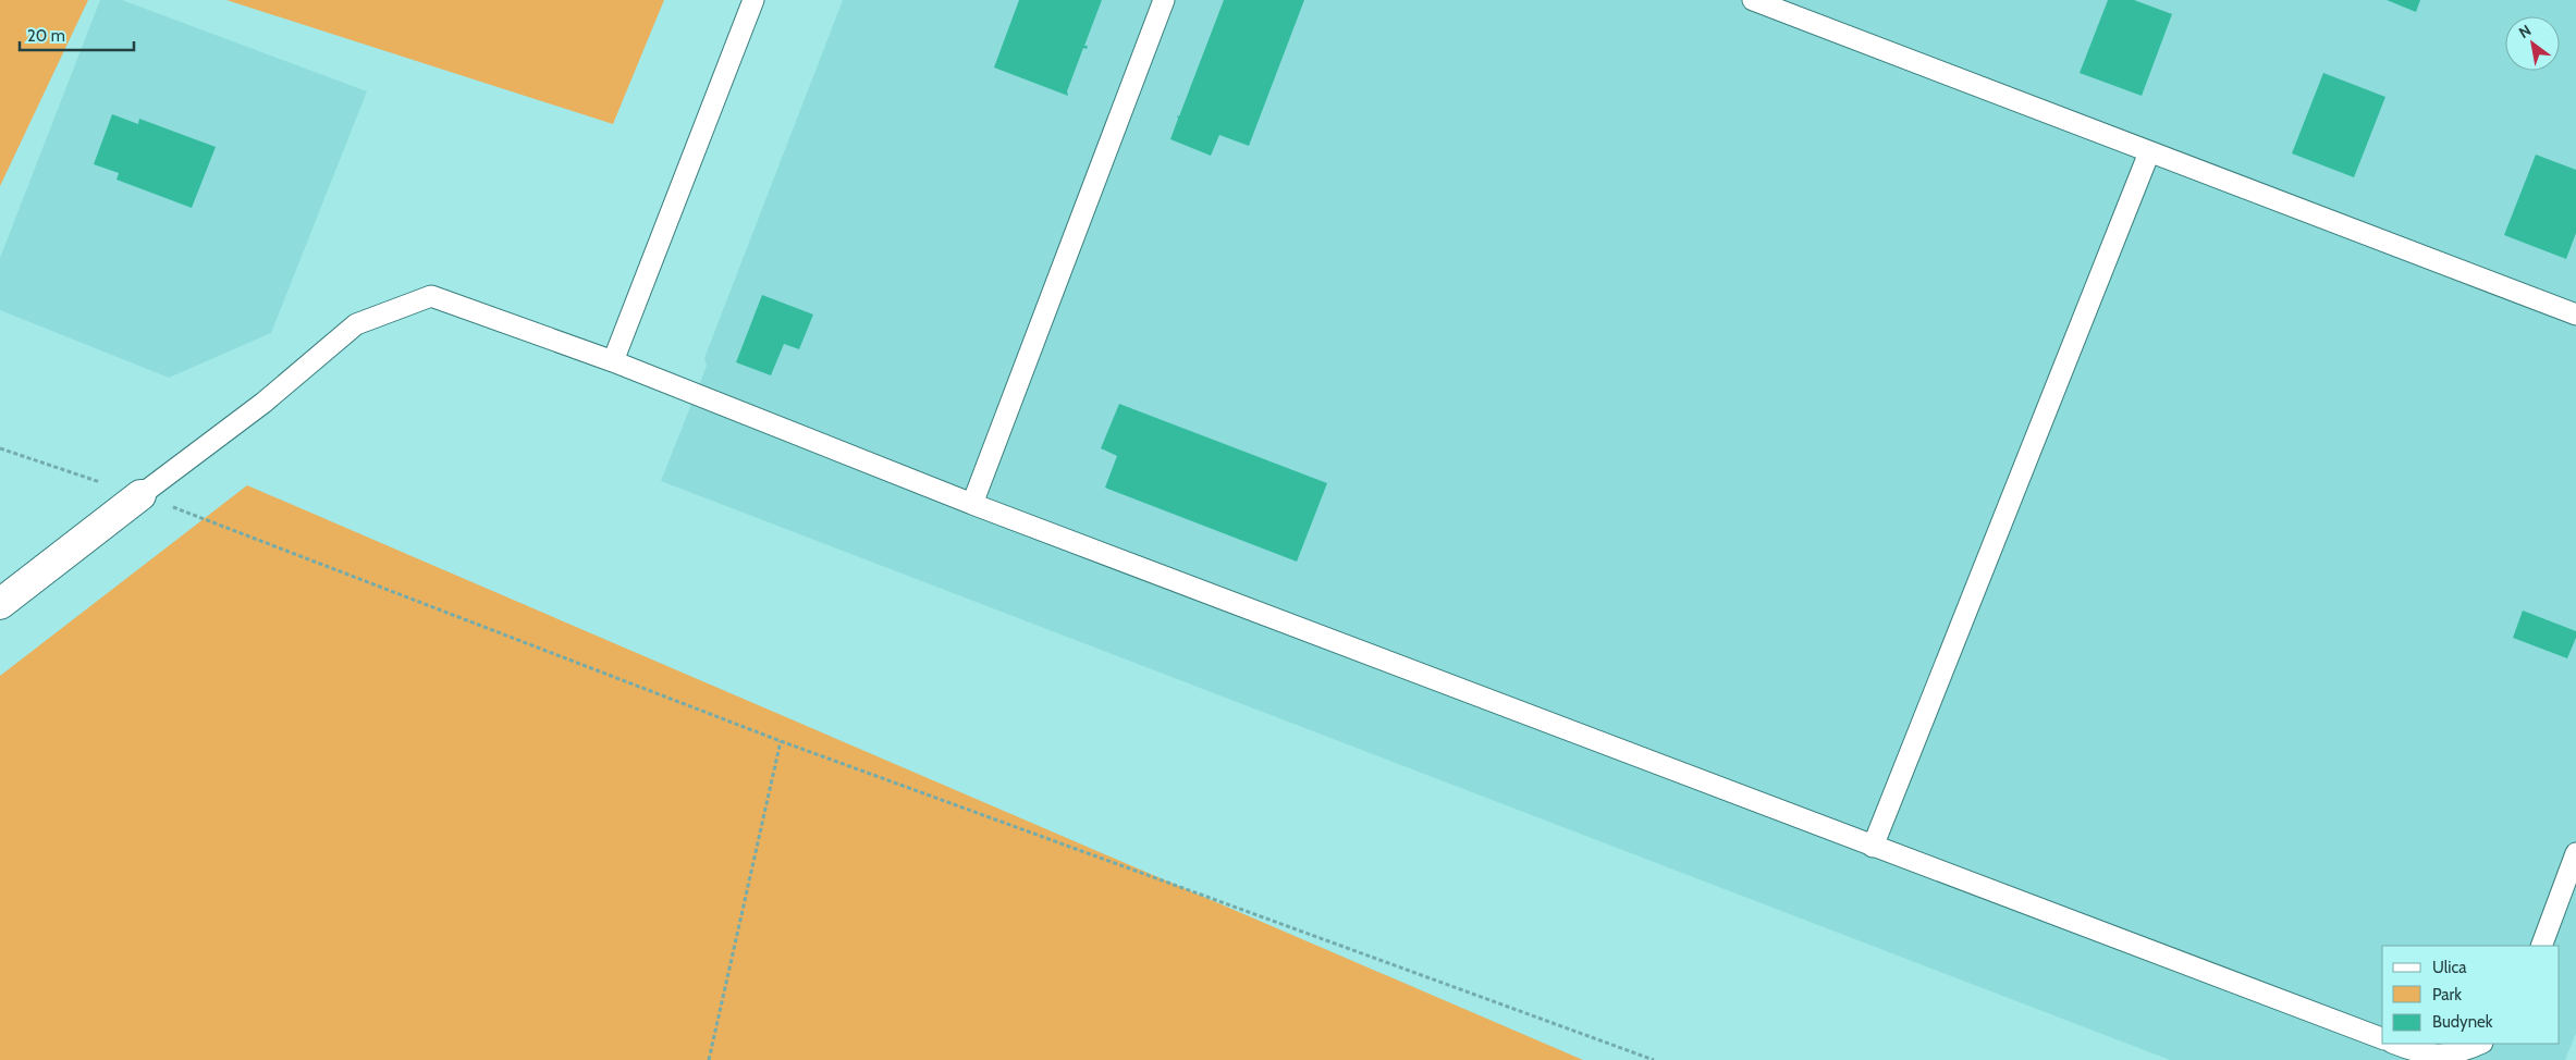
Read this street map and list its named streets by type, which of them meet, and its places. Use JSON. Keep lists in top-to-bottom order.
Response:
{
  "legend": ["Ulica", "Park", "Budynek"],
  "scale_bar": "20 m",
  "north": "top left"
}
